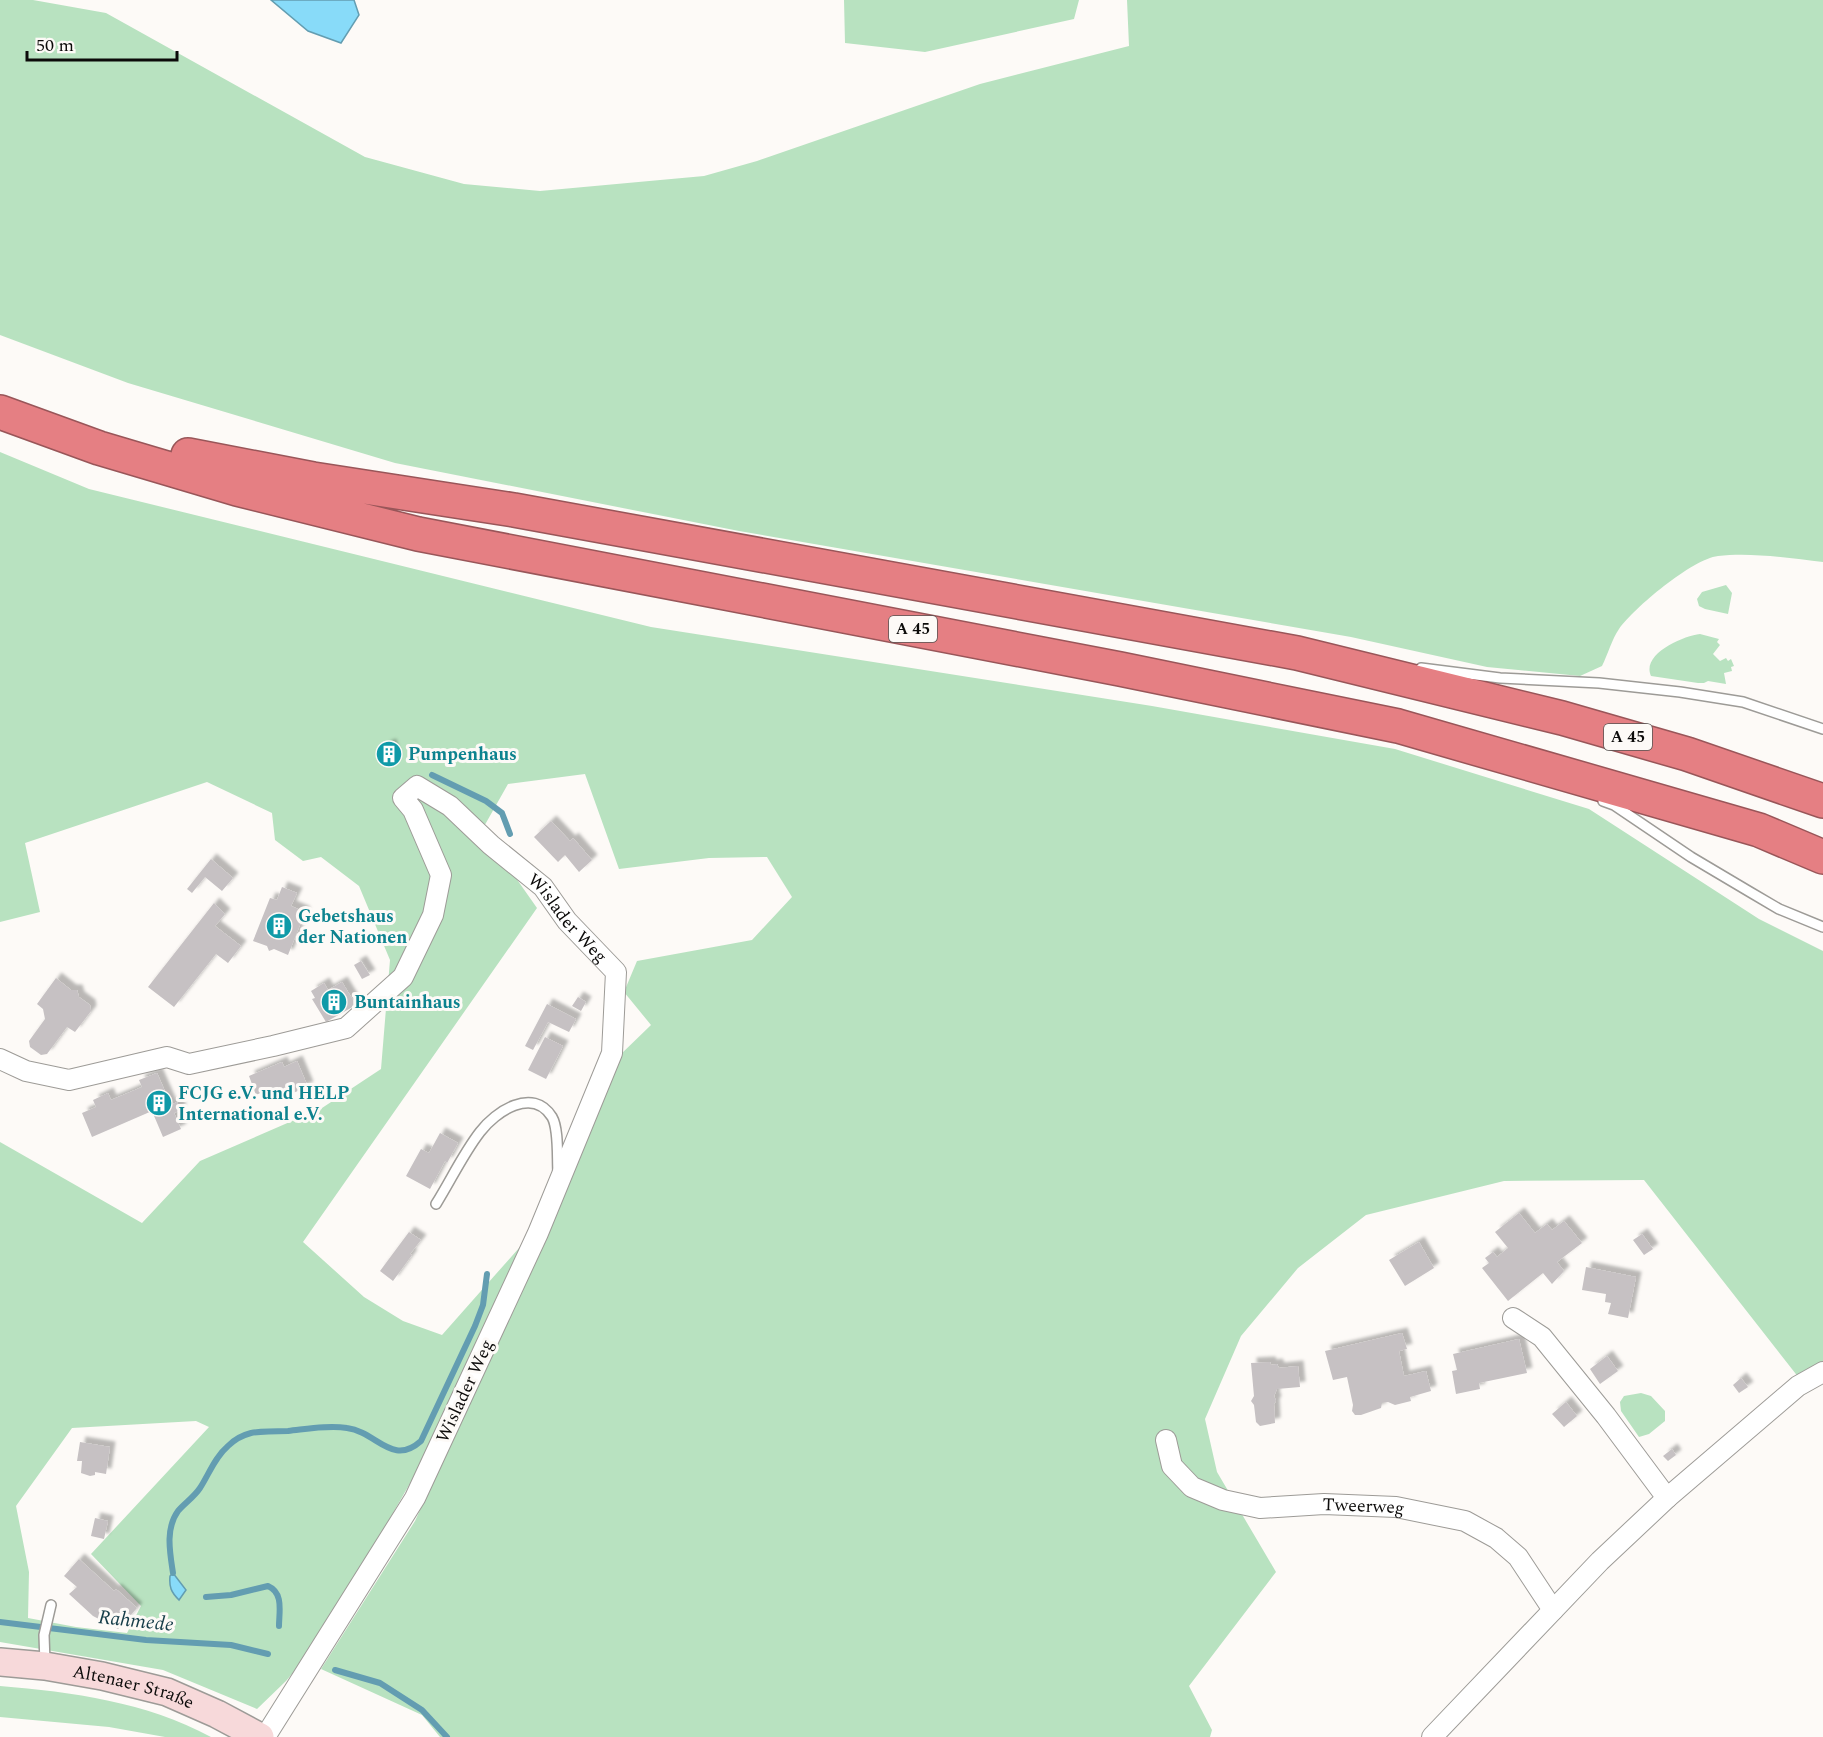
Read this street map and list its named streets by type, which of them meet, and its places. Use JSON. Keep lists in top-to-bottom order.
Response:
{
  "streets": {
    "highway": ["A 45"],
    "main road": ["Altenaer Straße"],
    "street": ["Wislader Weg", "Tweerweg"]
  },
  "water": ["Rahmede"],
  "places": {
    "building": [
      "Pumpenhaus",
      "Gebetshaus der Nationen",
      "Buntainhaus",
      "FCJG e.V. und HELP International e.V."
    ]
  },
  "scale_bar": "50 m"
}
